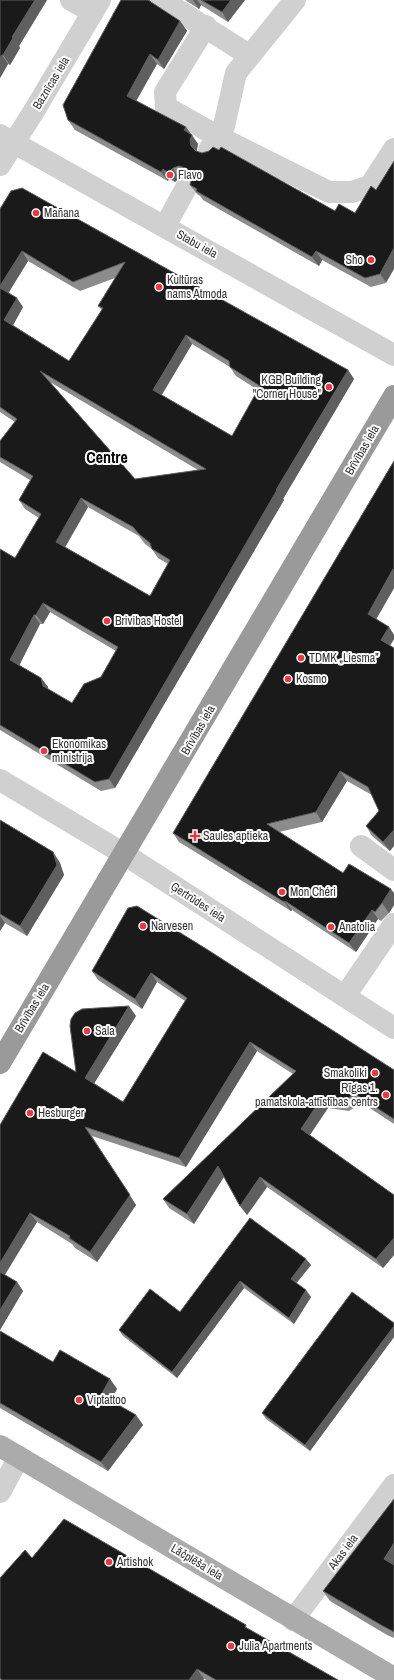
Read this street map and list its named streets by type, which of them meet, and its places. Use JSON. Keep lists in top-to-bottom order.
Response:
{
  "streets": {
    "highway": ["Brīvības iela"],
    "main road": ["Lāčplēša iela"],
    "street": [
      "Baznīcas iela",
      "Stabu iela",
      "Ģertrūdes iela",
      "Akas iela"
    ]
  },
  "crossings": [
    ["Baznīcas iela", "Stabu iela"],
    ["Brīvības iela", "Ģertrūdes iela"],
    ["Akas iela", "Lāčplēša iela"]
  ],
  "districts": ["Centre"],
  "places": {
    "other": [
      "Flavo",
      "Mañana",
      "Sho",
      "Kultūras nams Atmoda",
      "KGB Building \"Corner House\"",
      "Brivibas Hostel",
      "TDMK „Liesma”",
      "Kosmo",
      "Ekonomikas ministrija",
      "Mon Chéri",
      "Narvesen",
      "Anatolia",
      "Sala",
      "Smakoliki",
      "Rīgas 1. pamatskola-attīstības centrs",
      "Hesburger",
      "Viptattoo",
      "Artishok",
      "Julia Apartments"
    ],
    "health": ["Saules aptieka"]
  }
}
